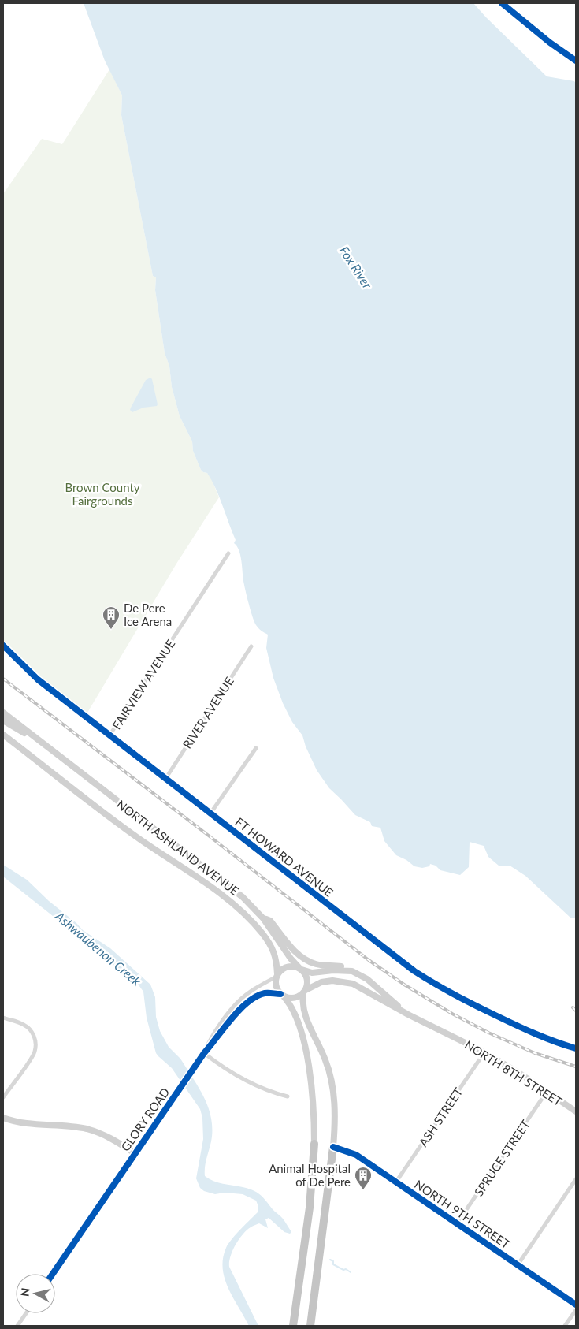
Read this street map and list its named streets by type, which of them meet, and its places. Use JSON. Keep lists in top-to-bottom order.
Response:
{
  "streets": {
    "main road": ["NORTH ASHLAND AVENUE", "NORTH 8TH STREET"],
    "street": [
      "FAIRVIEW AVENUE",
      "RIVER AVENUE",
      "FT HOWARD AVENUE",
      "ASH STREET",
      "GLORY ROAD",
      "SPRUCE STREET",
      "NORTH 9TH STREET"
    ]
  },
  "crossings": [
    ["FAIRVIEW AVENUE", "FT HOWARD AVENUE"],
    ["RIVER AVENUE", "FT HOWARD AVENUE"],
    ["NORTH ASHLAND AVENUE", "NORTH 8TH STREET"],
    ["NORTH ASHLAND AVENUE", "GLORY ROAD"],
    ["NORTH 8TH STREET", "ASH STREET"],
    ["NORTH 8TH STREET", "GLORY ROAD"],
    ["NORTH 8TH STREET", "SPRUCE STREET"],
    ["ASH STREET", "NORTH 9TH STREET"],
    ["SPRUCE STREET", "NORTH 9TH STREET"]
  ],
  "water": ["Fox River", "Ashwaubenon Creek"],
  "parks": ["Brown County Fairgrounds"],
  "places": {
    "building": ["De Pere Ice Arena", "Animal Hospital of De Pere"]
  },
  "north": "left"
}
